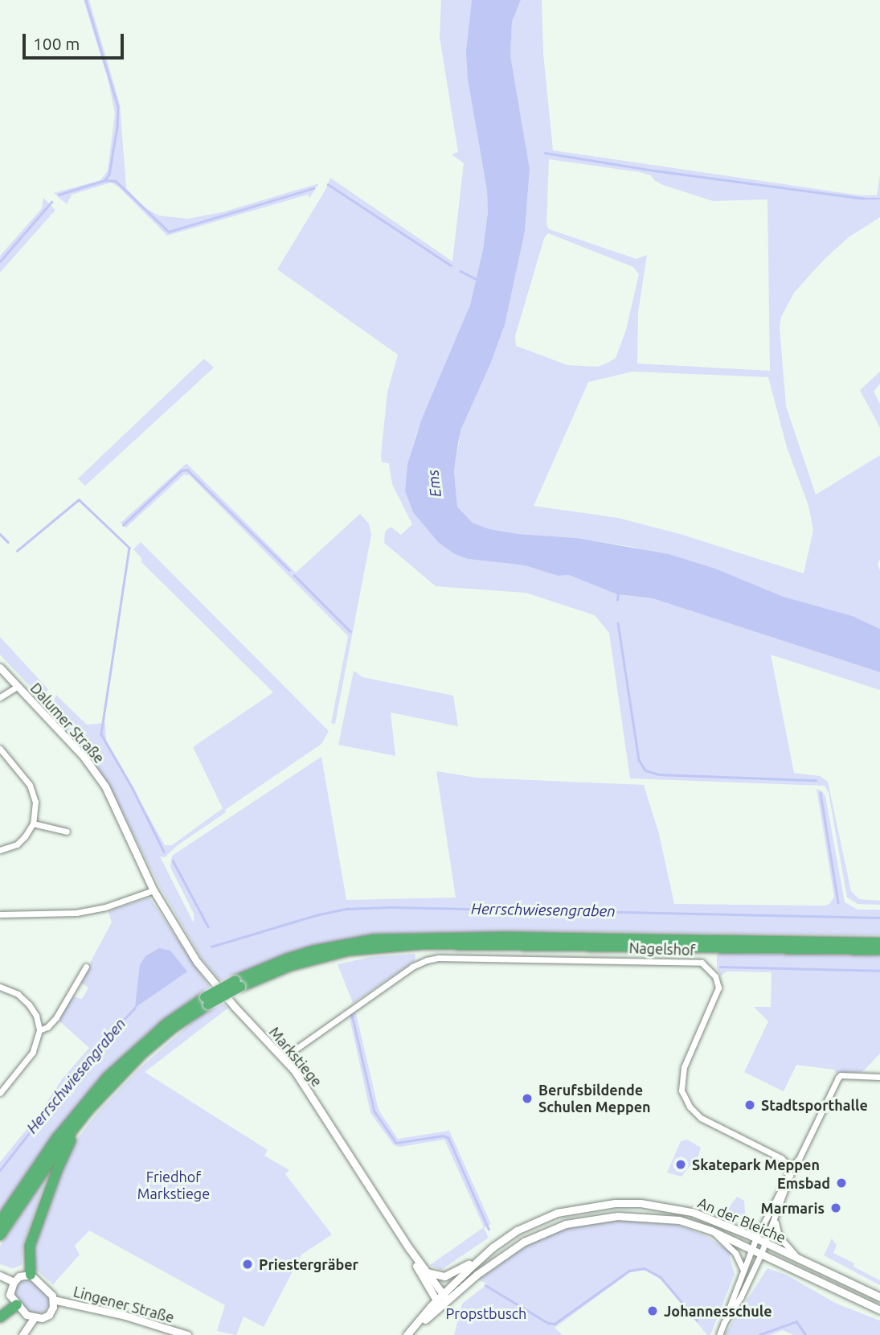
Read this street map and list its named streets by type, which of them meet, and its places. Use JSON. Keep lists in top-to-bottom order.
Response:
{
  "streets": {
    "street": [
      "Dalumer Straße",
      "Nagelshof",
      "Markstiege",
      "An der Bleiche",
      "Lingener Straße"
    ]
  },
  "crossings": [
    ["Dalumer Straße", "Markstiege"],
    ["Nagelshof", "Markstiege"],
    ["Markstiege", "An der Bleiche"]
  ],
  "water": ["Ems", "Herrschwiesengraben"],
  "parks": ["Friedhof Markstiege", "Propstbusch"],
  "places": [
    "Berufsbildende Schulen Meppen",
    "Stadtsporthalle",
    "Skatepark Meppen",
    "Emsbad",
    "Marmaris",
    "Priestergräber",
    "Johannesschule"
  ],
  "scale_bar": "100 m"
}
